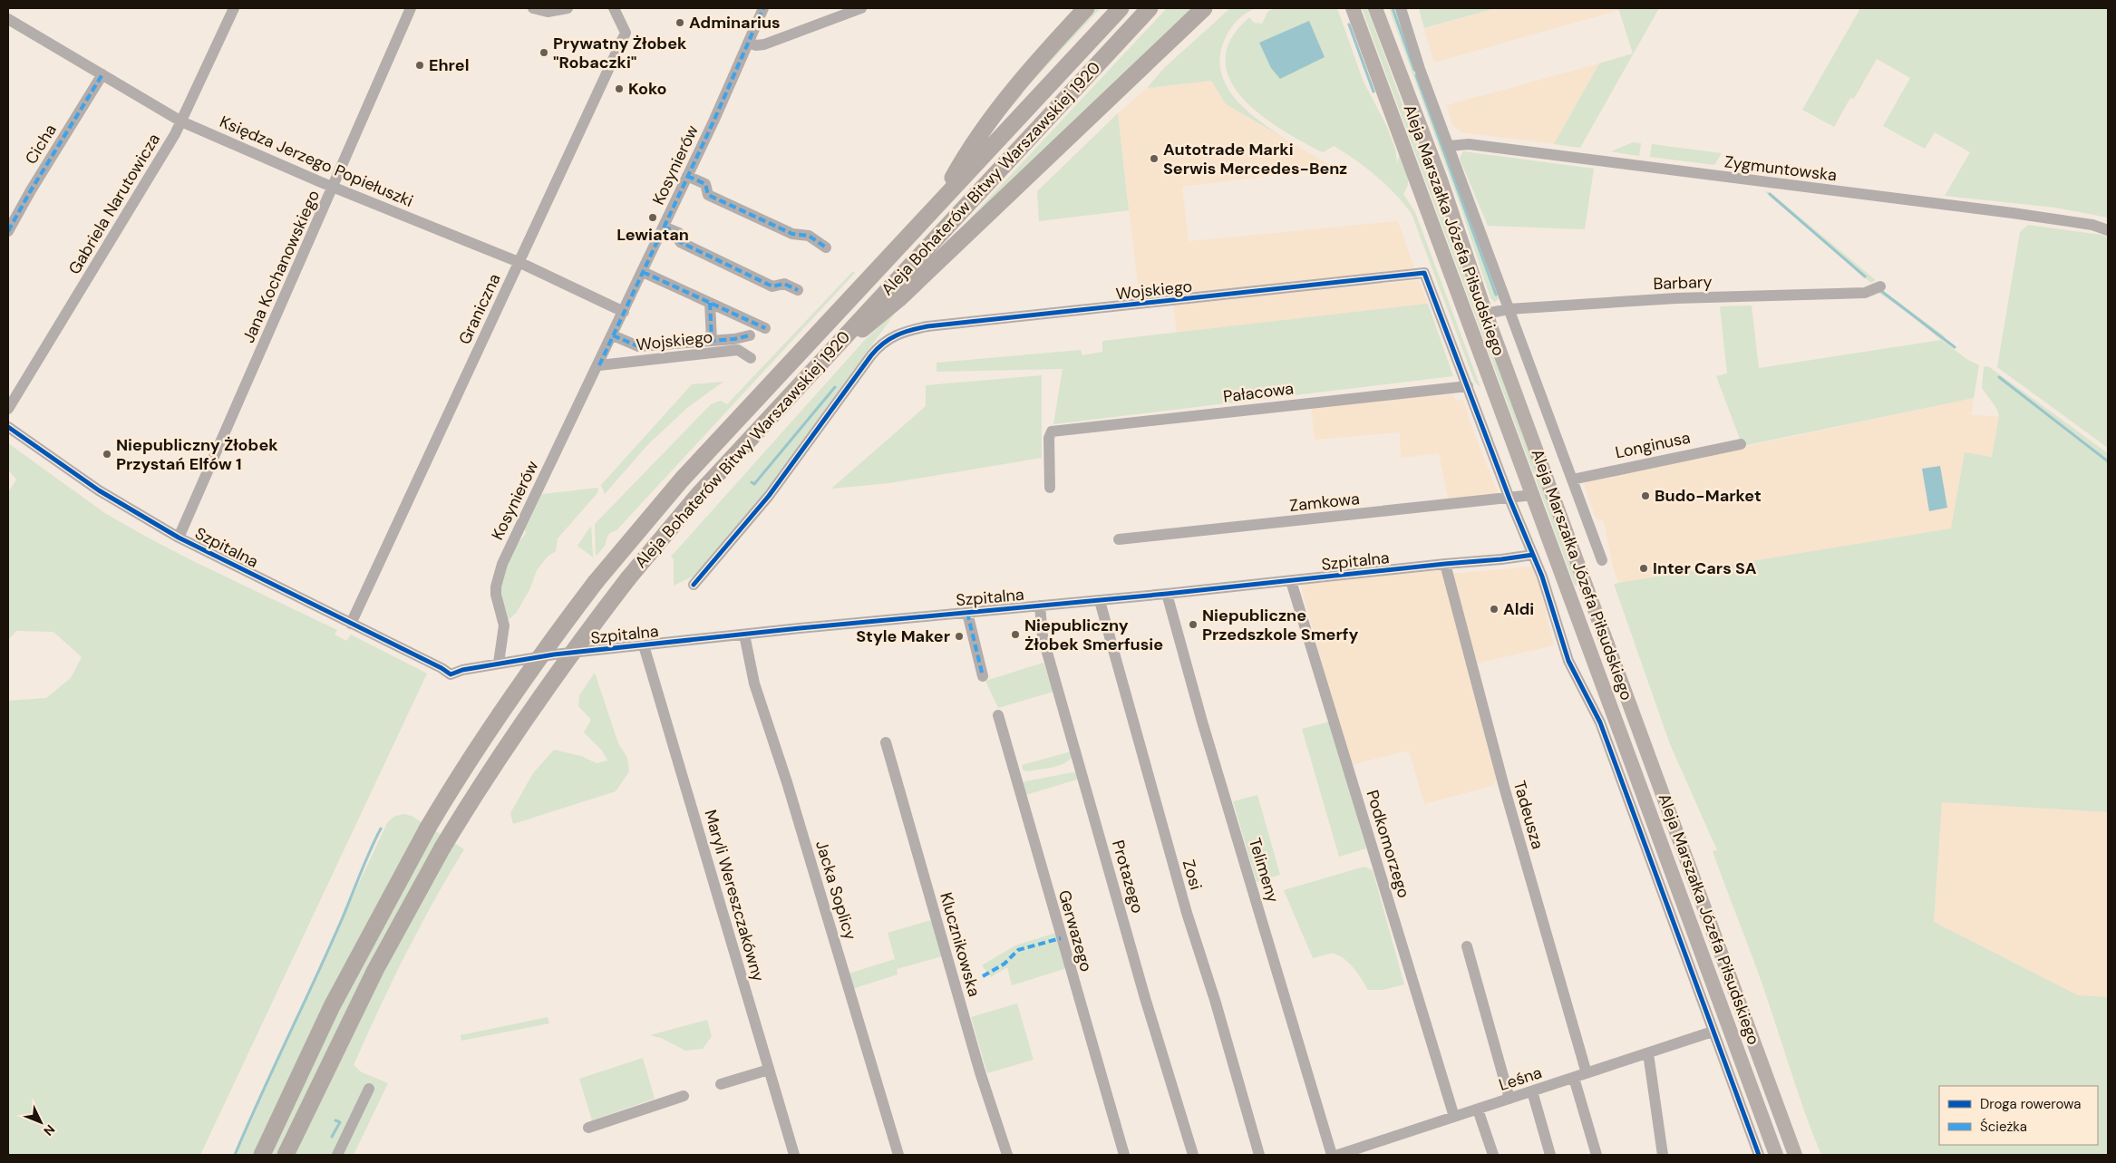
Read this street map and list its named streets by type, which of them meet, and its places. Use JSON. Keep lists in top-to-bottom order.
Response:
{
  "streets": {
    "highway": ["Aleja Bohaterów Bitwy Warszawskiej 1920"],
    "main road": ["Aleja Marszałka Józefa Piłsudskiego"],
    "street": [
      "Cicha",
      "Księdza Jerzego Popiełuszki",
      "Kosynierów",
      "Zygmuntowska",
      "Gabriela Narutowicza",
      "Jana Kochanowskiego",
      "Barbary",
      "Wojskiego",
      "Graniczna",
      "Pałacowa",
      "Longinusa",
      "Zamkowa",
      "Szpitalna",
      "Tadeusza",
      "Podkomorzego",
      "Telimeny",
      "Zosi",
      "Protazego",
      "Jacka Soplicy",
      "Maryli Wereszczakówny",
      "Gerwazego",
      "Klucznikowska",
      "Leśna"
    ]
  },
  "crossings": [
    ["Cicha", "Księdza Jerzego Popiełuszki"],
    ["Księdza Jerzego Popiełuszki", "Kosynierów"],
    ["Księdza Jerzego Popiełuszki", "Gabriela Narutowicza"],
    ["Księdza Jerzego Popiełuszki", "Jana Kochanowskiego"],
    ["Księdza Jerzego Popiełuszki", "Graniczna"],
    ["Kosynierów", "Wojskiego"],
    ["Kosynierów", "Szpitalna"],
    ["Zygmuntowska", "Aleja Marszałka Józefa Piłsudskiego"],
    ["Aleja Marszałka Józefa Piłsudskiego", "Barbary"],
    ["Aleja Marszałka Józefa Piłsudskiego", "Longinusa"],
    ["Aleja Marszałka Józefa Piłsudskiego", "Zamkowa"],
    ["Jana Kochanowskiego", "Szpitalna"],
    ["Wojskiego", "Pałacowa"],
    ["Graniczna", "Szpitalna"],
    ["Szpitalna", "Tadeusza"],
    ["Szpitalna", "Podkomorzego"],
    ["Szpitalna", "Telimeny"],
    ["Szpitalna", "Zosi"],
    ["Szpitalna", "Protazego"],
    ["Szpitalna", "Jacka Soplicy"],
    ["Szpitalna", "Maryli Wereszczakówny"],
    ["Tadeusza", "Leśna"],
    ["Podkomorzego", "Leśna"]
  ],
  "places": [
    "Adminarius",
    "Prywatny Żłobek \"Robaczki\"",
    "Ehrel",
    "Koko",
    "Autotrade Marki Serwis Mercedes-Benz",
    "Lewiatan",
    "Niepubliczny Żłobek Przystań Elfów 1",
    "Budo-Market",
    "Inter Cars SA",
    "Aldi",
    "Niepubliczne Przedszkole Smerfy",
    "Niepubliczny Żłobek Smerfusie",
    "Style Maker"
  ],
  "legend": ["Droga rowerowa", "Ścieżka"],
  "north": "bottom right"
}
